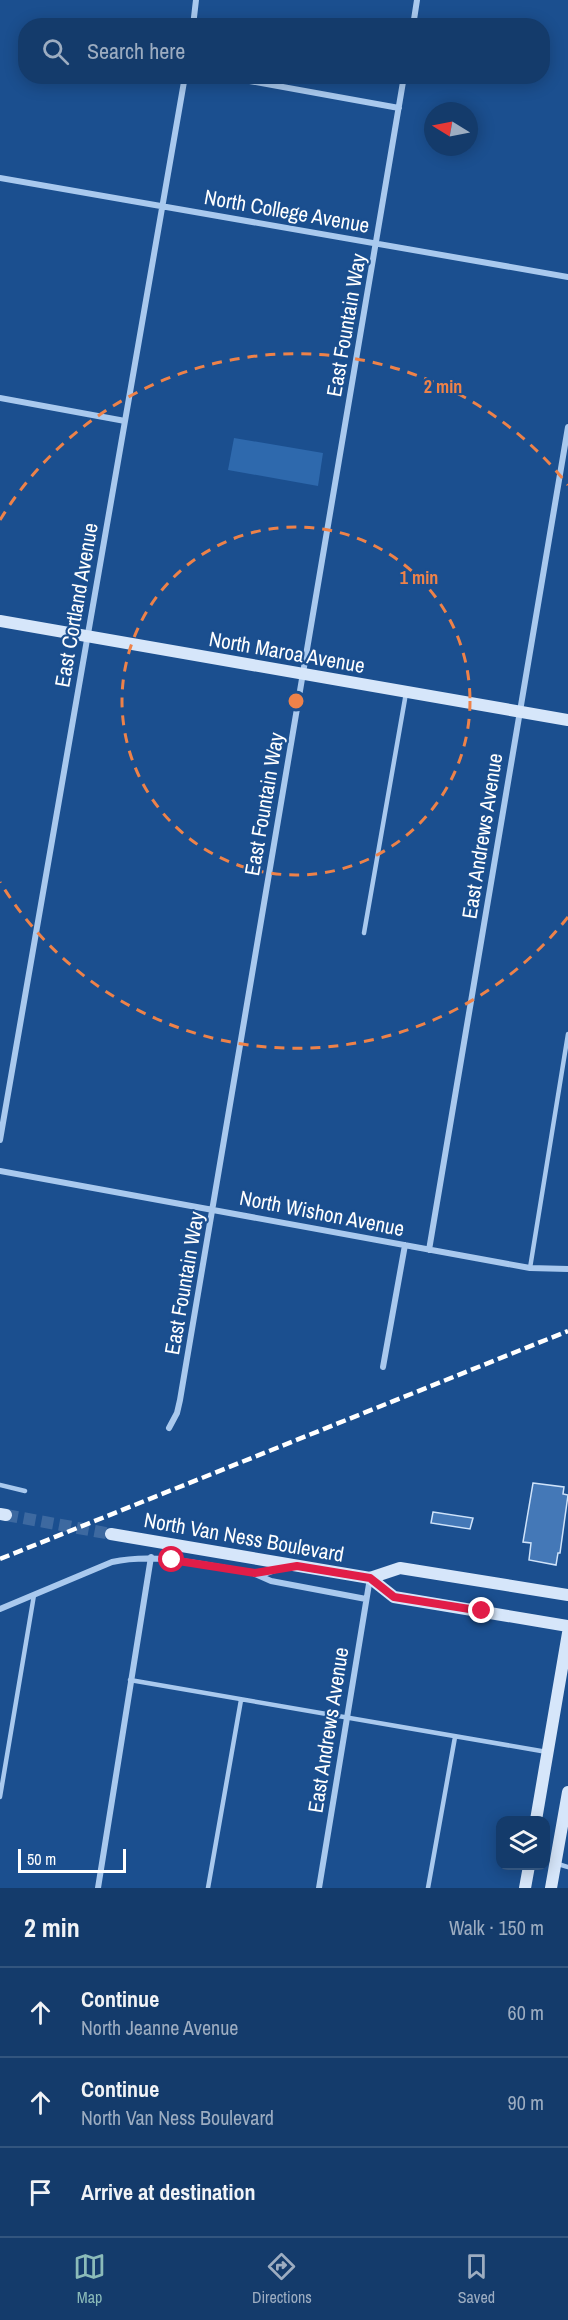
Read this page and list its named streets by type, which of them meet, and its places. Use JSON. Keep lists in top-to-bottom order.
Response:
{
  "streets": {
    "main road": ["North Maroa Avenue", "North Van Ness Boulevard"],
    "street": [
      "North College Avenue",
      "East Fountain Way",
      "East Cortland Avenue",
      "East Andrews Avenue",
      "North Wishon Avenue"
    ]
  },
  "crossings": [
    ["North College Avenue", "East Fountain Way"],
    ["North College Avenue", "East Cortland Avenue"],
    ["East Fountain Way", "North Maroa Avenue"],
    ["East Fountain Way", "North Wishon Avenue"],
    ["East Cortland Avenue", "North Maroa Avenue"],
    ["North Maroa Avenue", "East Andrews Avenue"],
    ["East Andrews Avenue", "North Wishon Avenue"],
    ["East Andrews Avenue", "North Van Ness Boulevard"]
  ],
  "scale_bar": "50 m",
  "north": "left",
  "page": {
    "search": "Search here",
    "scale": "50 m",
    "heading": ["2 min", "Walk · 150 m"],
    "list": [
      ["Continue", "North Jeanne Avenue", "60 m"],
      ["Continue", "North Van Ness Boulevard", "90 m"],
      "Arrive at destination"
    ],
    "nav": ["Map", "Directions", "Saved"]
  },
  "rings": ["2 min", "1 min"]
}
